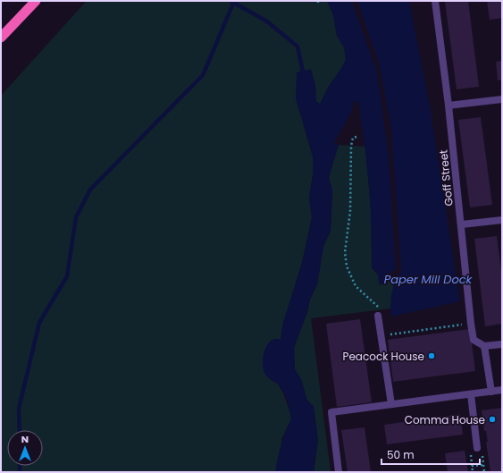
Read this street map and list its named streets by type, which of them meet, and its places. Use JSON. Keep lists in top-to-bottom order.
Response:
{
  "streets": {
    "street": ["Goff Street"]
  },
  "water": ["Paper Mill Dock"],
  "places": ["Peacock House", "Comma House"],
  "scale_bar": "50 m",
  "north": "top"
}
